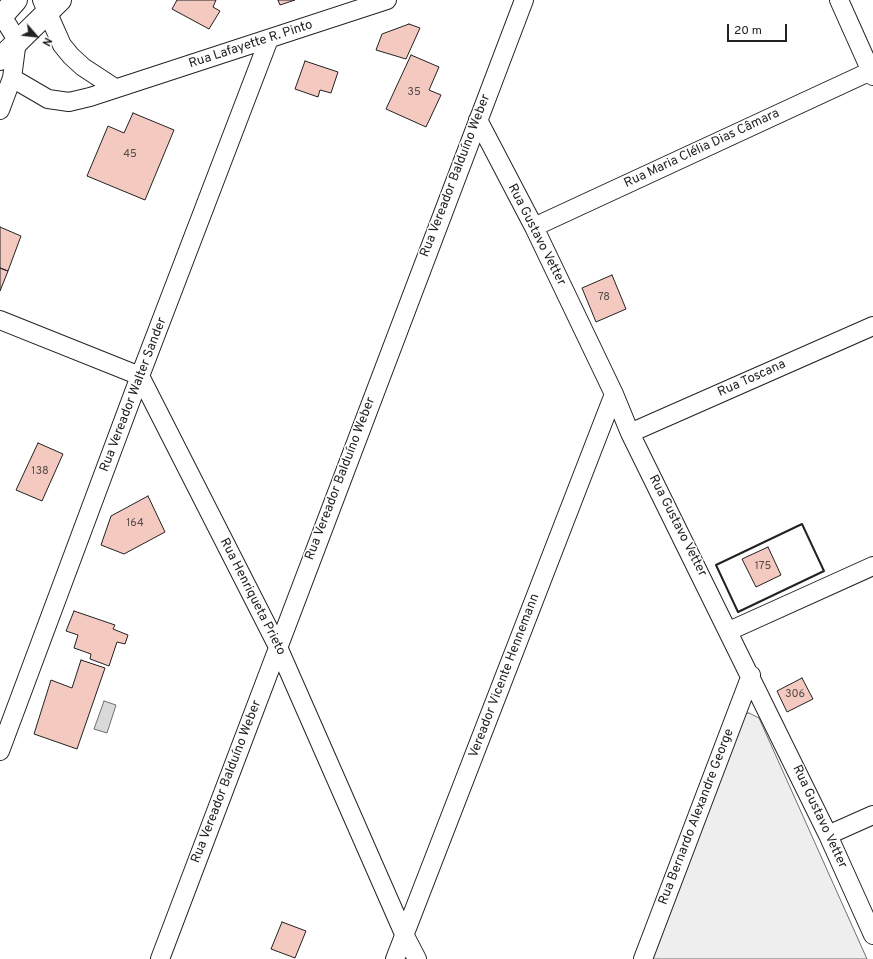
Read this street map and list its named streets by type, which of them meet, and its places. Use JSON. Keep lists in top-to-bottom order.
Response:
{
  "streets": {
    "street": [
      "Rua Lafayette R. Pinto",
      "Rua Maria Clélia Dias Câmara",
      "Rua Vereador Balduíno Weber",
      "Rua Gustavo Vetter",
      "Rua Toscana",
      "Rua Vereador Walter Sander",
      "Rua Henriqueta Prieto",
      "Vereador Vicente Hennemann",
      "Rua Bernardo Alexandre George"
    ]
  },
  "crossings": [
    ["Rua Lafayette R. Pinto", "Rua Vereador Walter Sander"],
    ["Rua Maria Clélia Dias Câmara", "Rua Gustavo Vetter"],
    ["Rua Vereador Balduíno Weber", "Rua Gustavo Vetter"],
    ["Rua Vereador Balduíno Weber", "Rua Henriqueta Prieto"],
    ["Rua Gustavo Vetter", "Rua Toscana"],
    ["Rua Gustavo Vetter", "Vereador Vicente Hennemann"],
    ["Rua Gustavo Vetter", "Rua Bernardo Alexandre George"],
    ["Rua Vereador Walter Sander", "Rua Henriqueta Prieto"],
    ["Rua Henriqueta Prieto", "Vereador Vicente Hennemann"]
  ],
  "house_numbers": [
    "35",
    "45",
    "78",
    "138",
    "164",
    "175",
    "306"
  ],
  "scale_bar": "20 m",
  "north": "bottom right"
}
